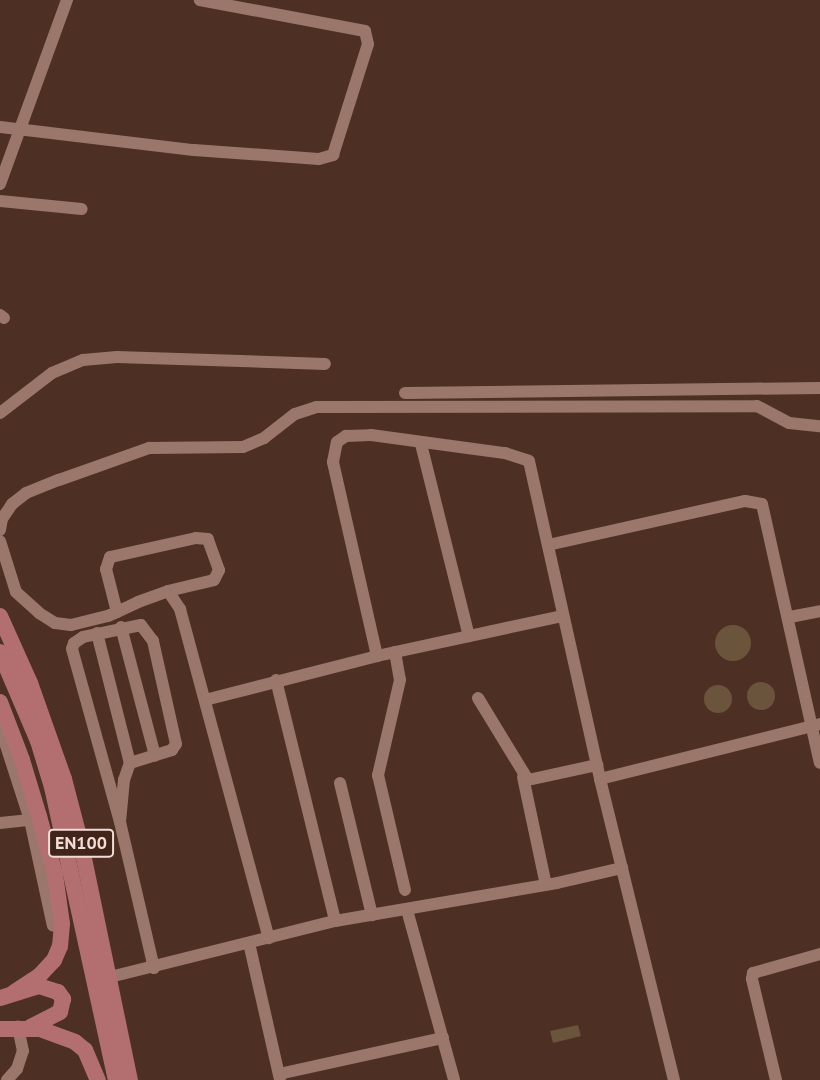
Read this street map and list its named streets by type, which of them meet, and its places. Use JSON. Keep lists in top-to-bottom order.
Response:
{
  "streets": {
    "main road": ["EN100"]
  }
}
